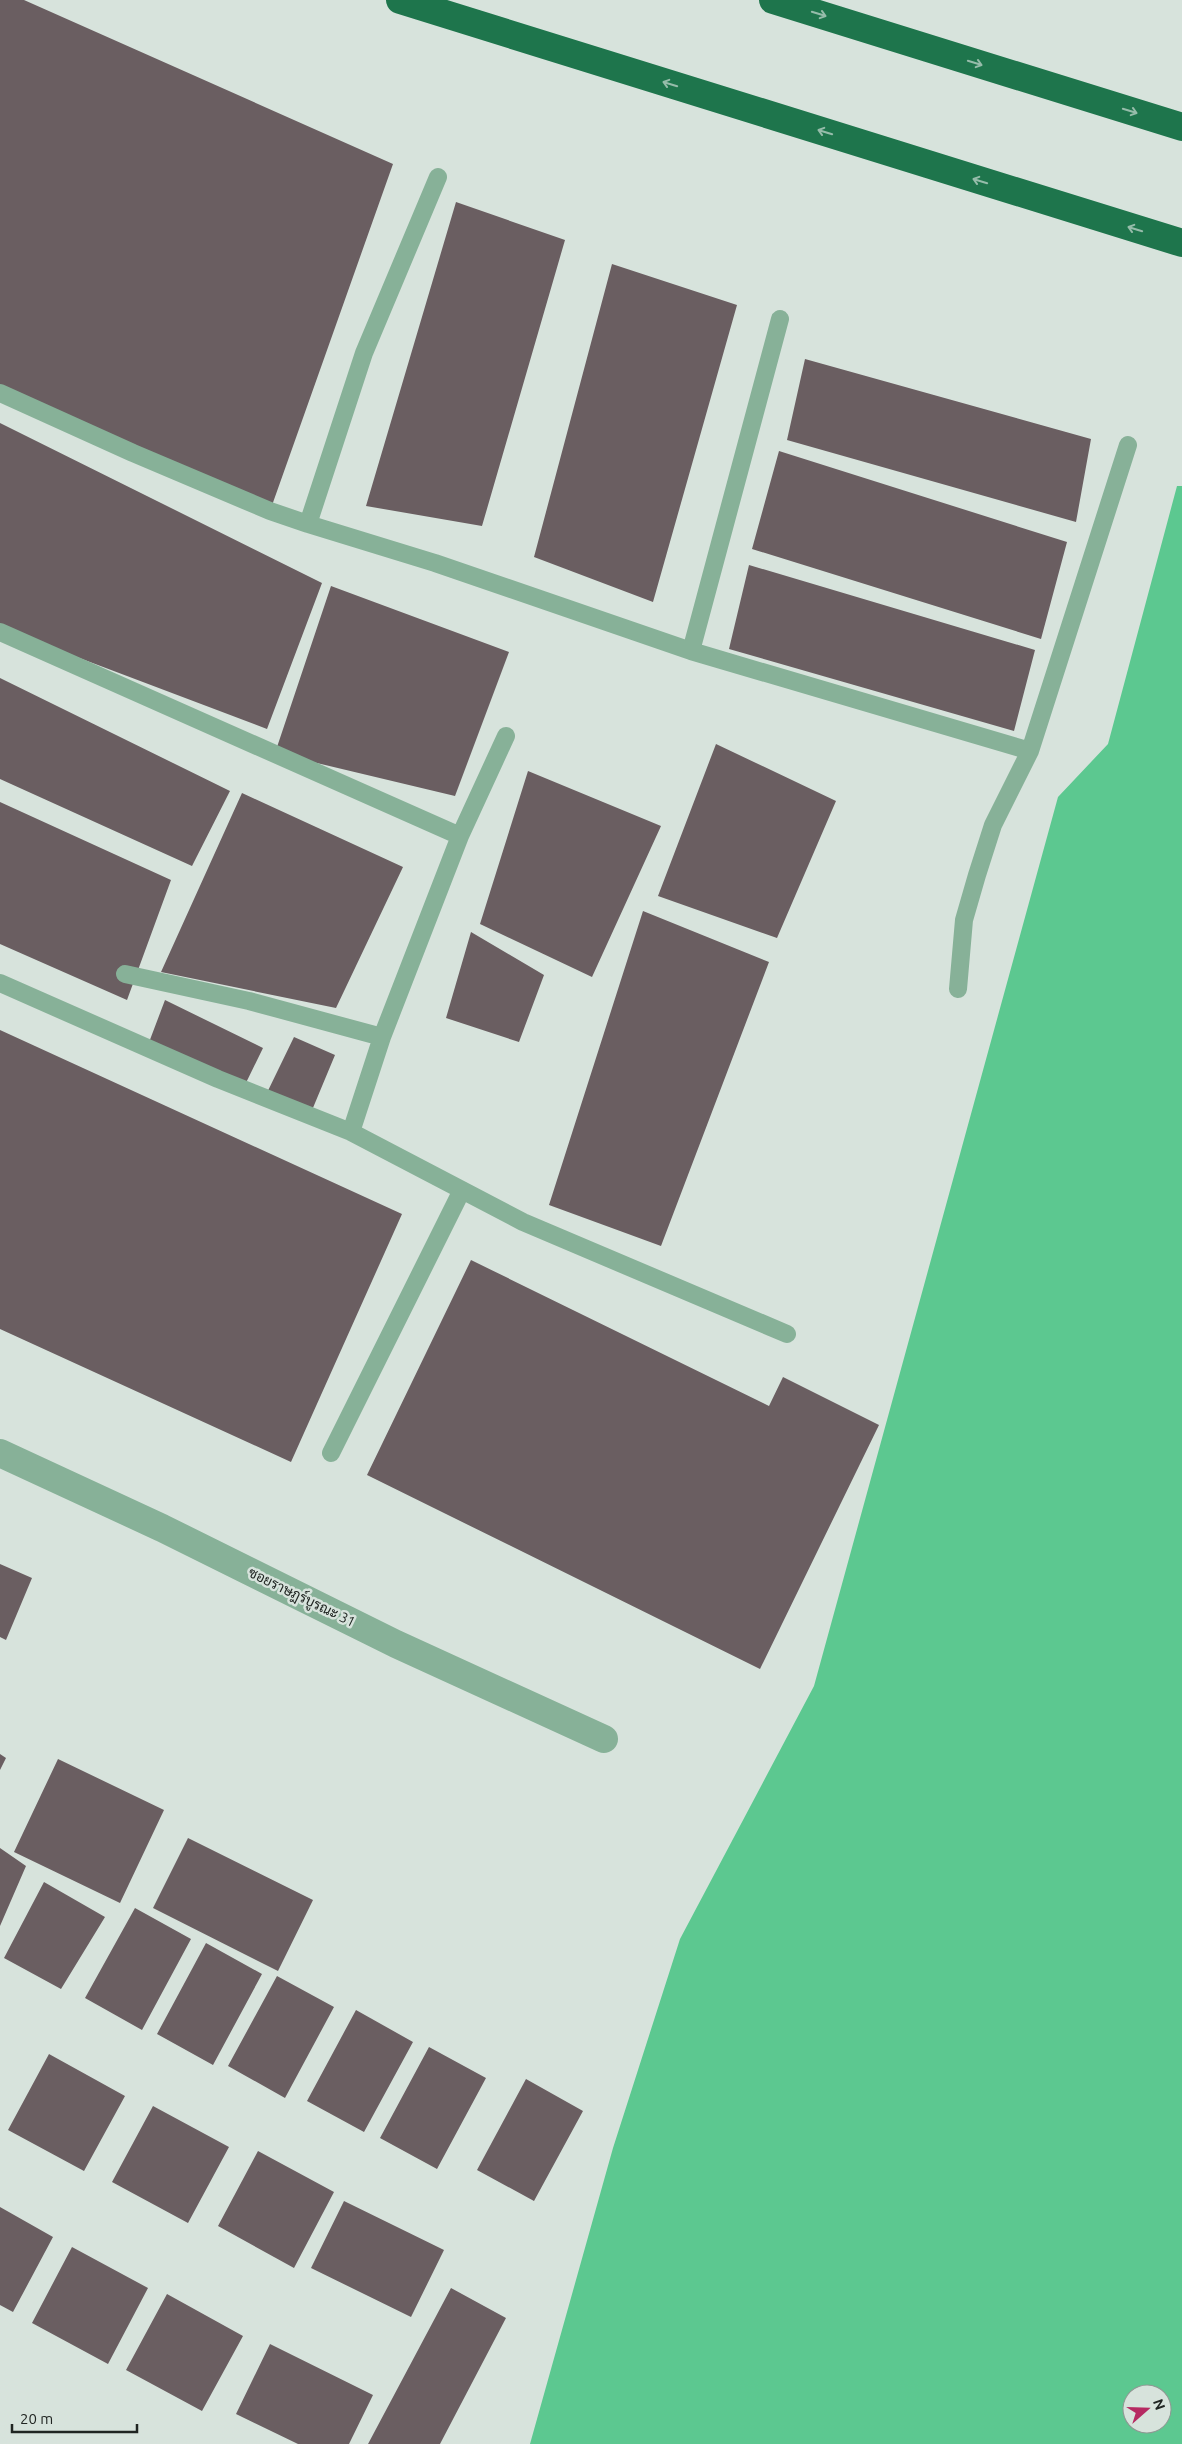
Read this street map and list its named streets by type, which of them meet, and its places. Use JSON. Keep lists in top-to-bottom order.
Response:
{
  "streets": {
    "street": ["ซอยราษฎร์บูรณะ 31"]
  },
  "scale_bar": "20 m",
  "north": "right"
}
